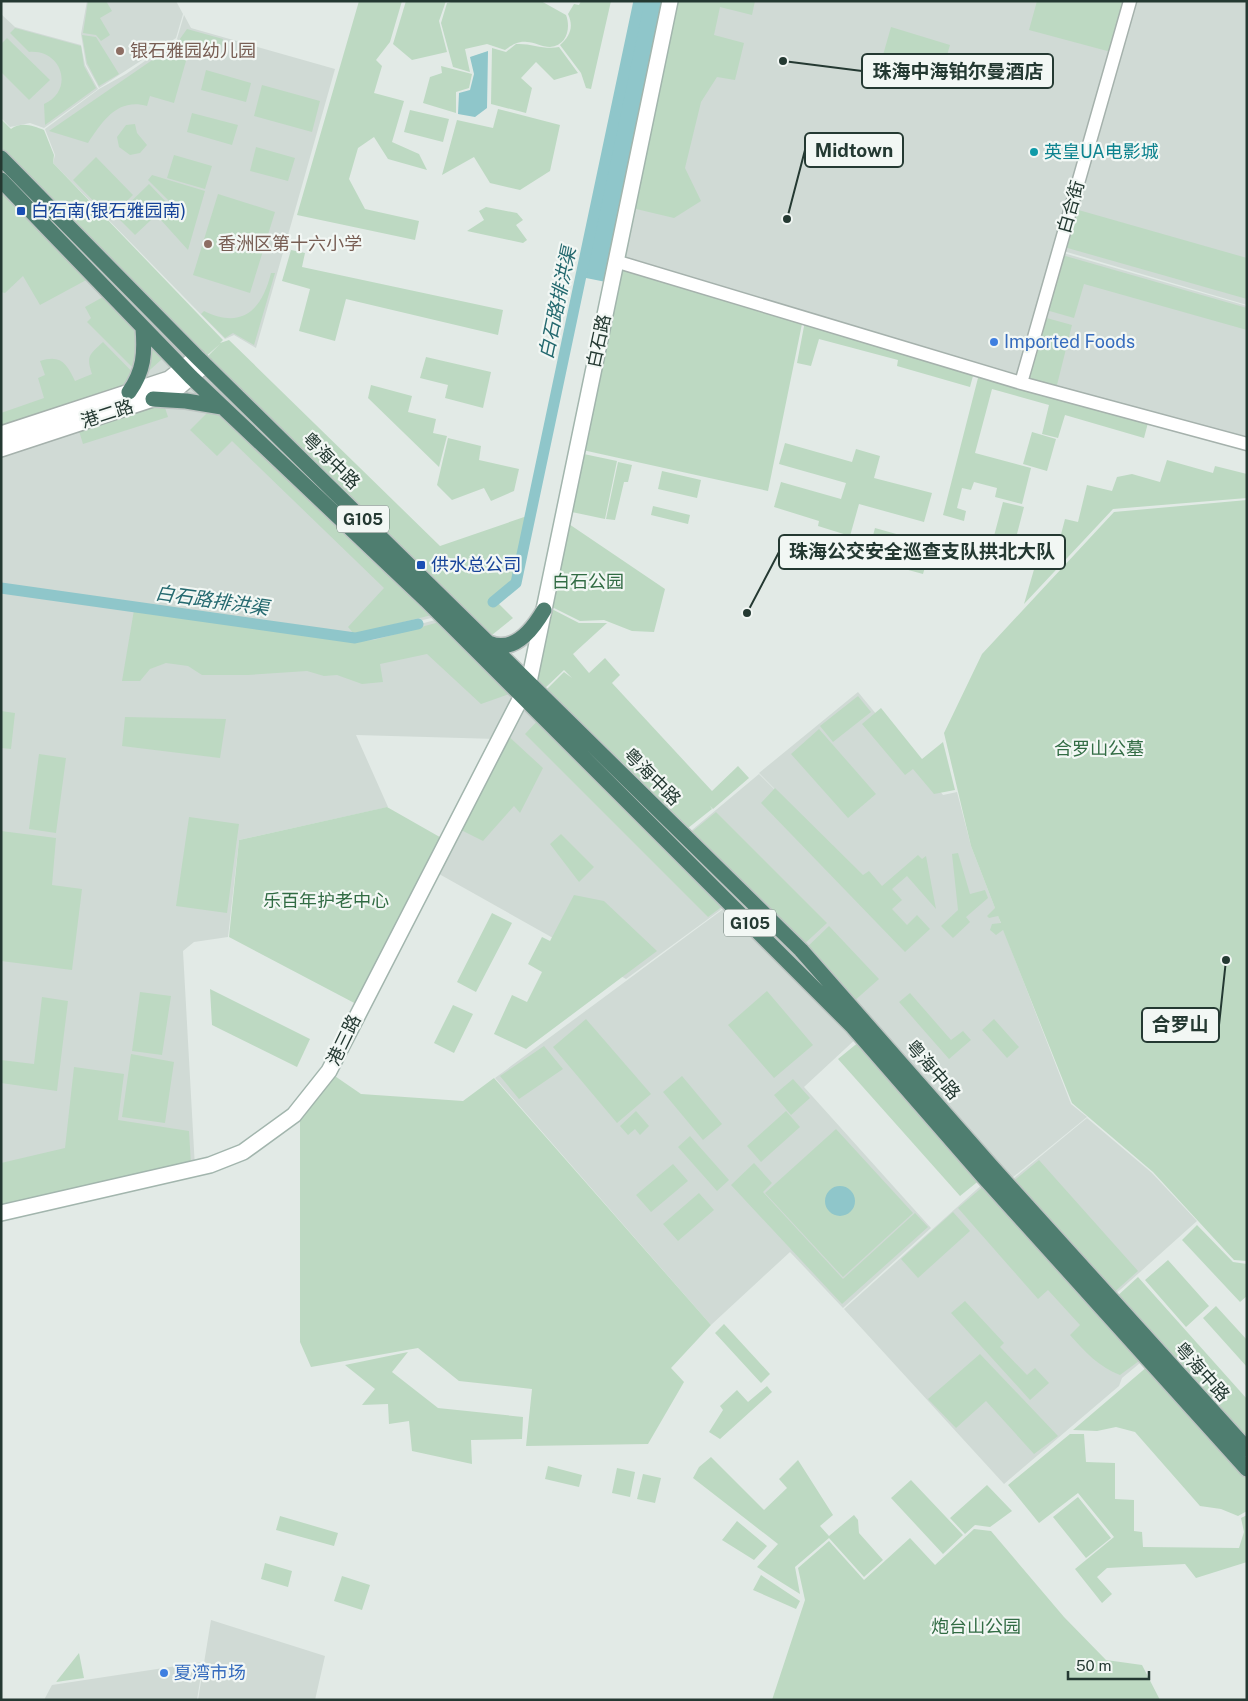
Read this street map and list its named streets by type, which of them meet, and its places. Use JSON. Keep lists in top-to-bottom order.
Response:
{
  "streets": {
    "highway": ["粤海中路", "G105"],
    "main road": ["白石路", "港二路", "港三路"],
    "street": ["白合街"]
  },
  "crossings": [
    ["白石路", "粤海中路"],
    ["白石路", "港三路"],
    ["港二路", "粤海中路"],
    ["粤海中路", "港三路"]
  ],
  "water": ["白石路排洪渠"],
  "parks": [
    "白石公园",
    "合罗山公墓",
    "乐百年护老中心",
    "炮台山公园"
  ],
  "places": {
    "other": [
      "银石雅园幼儿园",
      "珠海中海铂尔曼酒店",
      "英皇UA电影城",
      "Midtown",
      "香洲区第十六小学",
      "Imported Foods",
      "珠海公交安全巡查支队拱北大队",
      "合罗山",
      "夏湾市场"
    ],
    "transit": ["白石南(银石雅园南)", "供水总公司"]
  },
  "scale_bar": "50 m"
}
